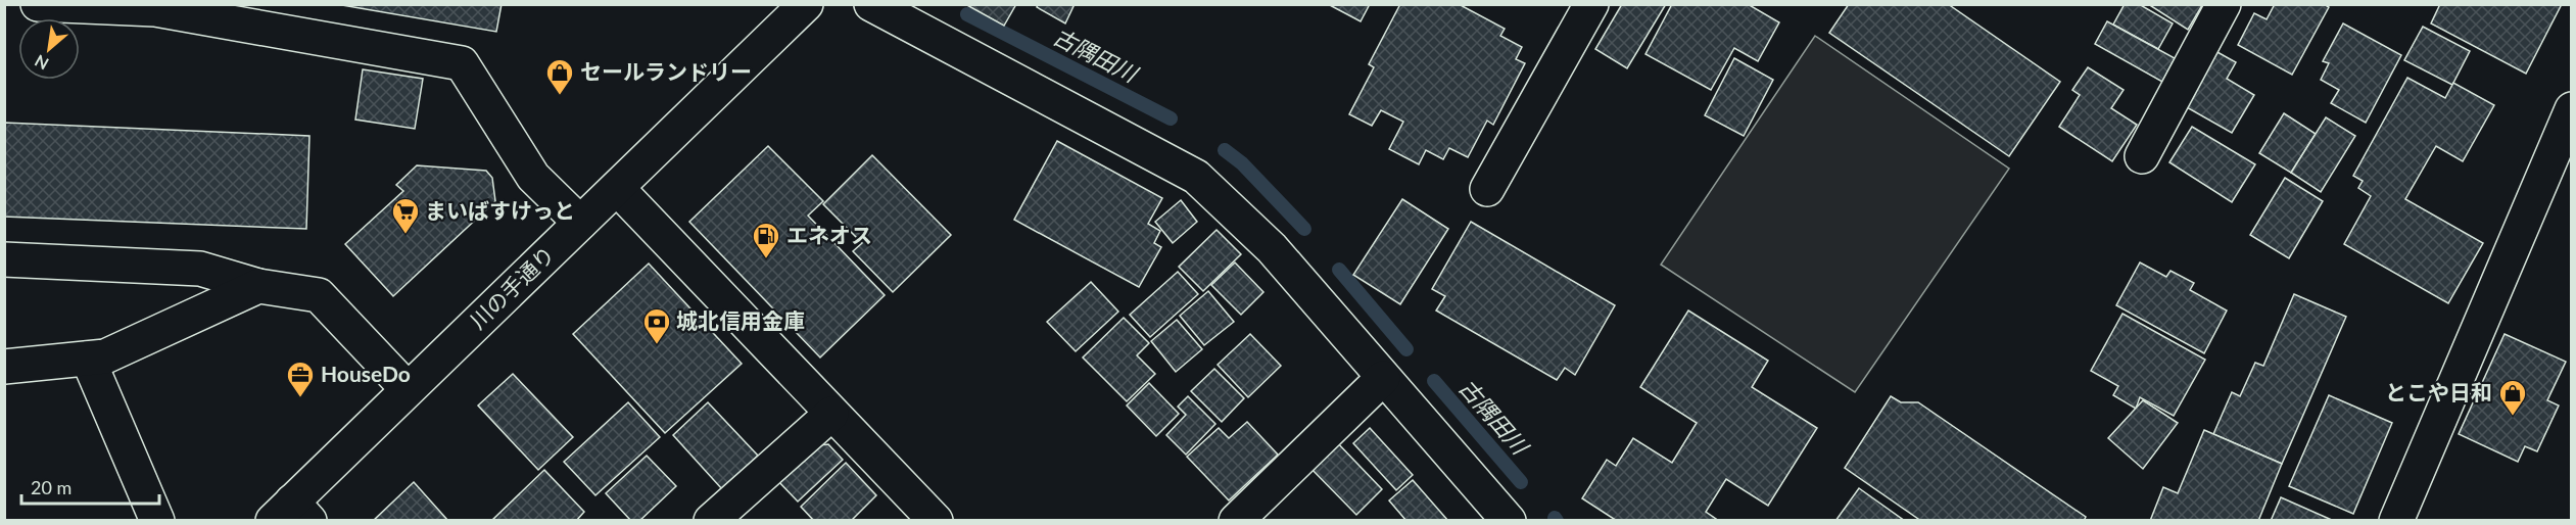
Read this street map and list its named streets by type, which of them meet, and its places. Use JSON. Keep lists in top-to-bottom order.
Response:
{
  "streets": {
    "street": ["川の手通り"]
  },
  "water": ["古隅田川"],
  "places": {
    "shop": ["セールランドリー", "とこや日和"],
    "supermarket": ["まいばすけっと"],
    "fuel station": ["エネオス"],
    "bank": ["城北信用金庫"],
    "office": ["HouseDo"]
  },
  "scale_bar": "20 m",
  "north": "bottom left"
}
